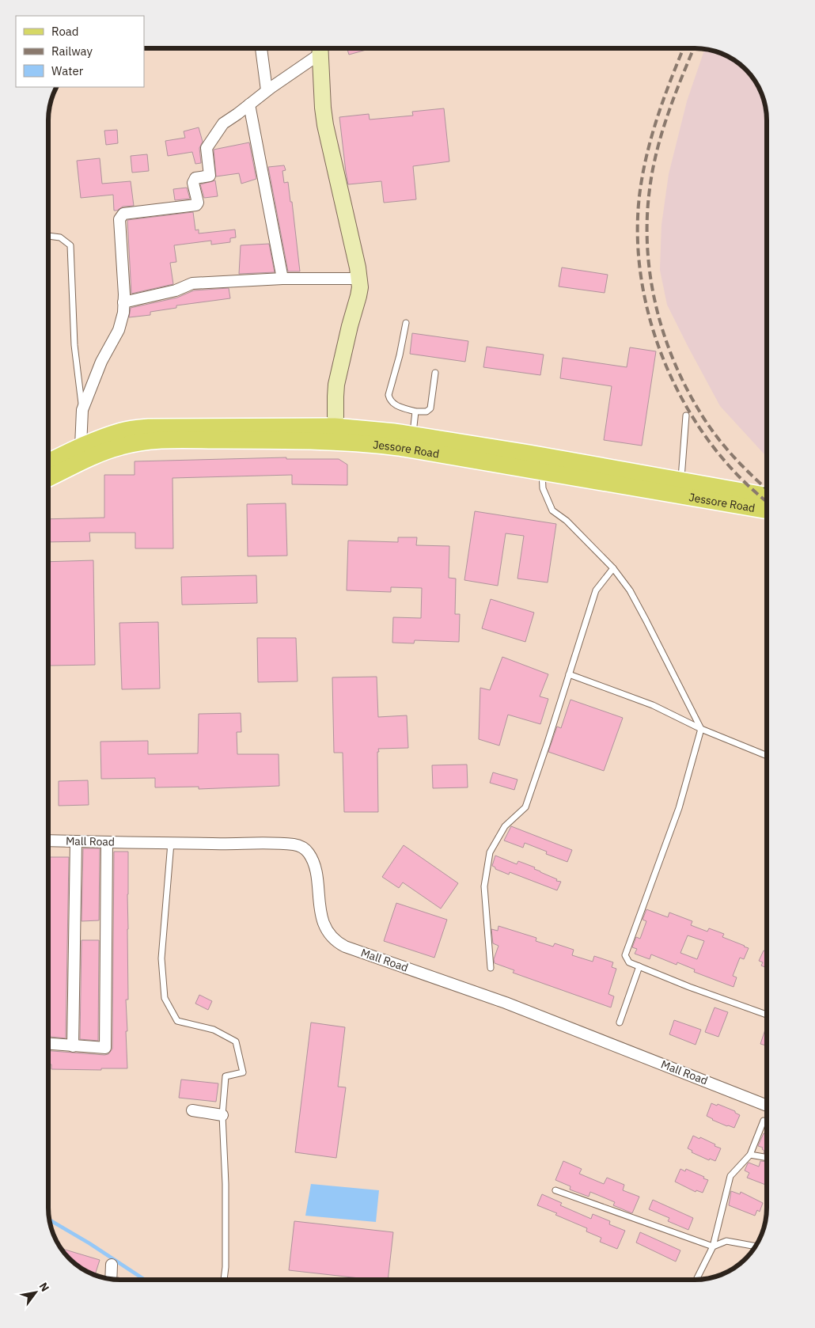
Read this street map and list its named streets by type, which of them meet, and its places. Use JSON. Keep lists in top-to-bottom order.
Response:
{
  "streets": {
    "main road": ["Jessore Road"],
    "street": ["Mall Road"]
  },
  "legend": ["Road", "Railway", "Water"],
  "north": "top right"
}
